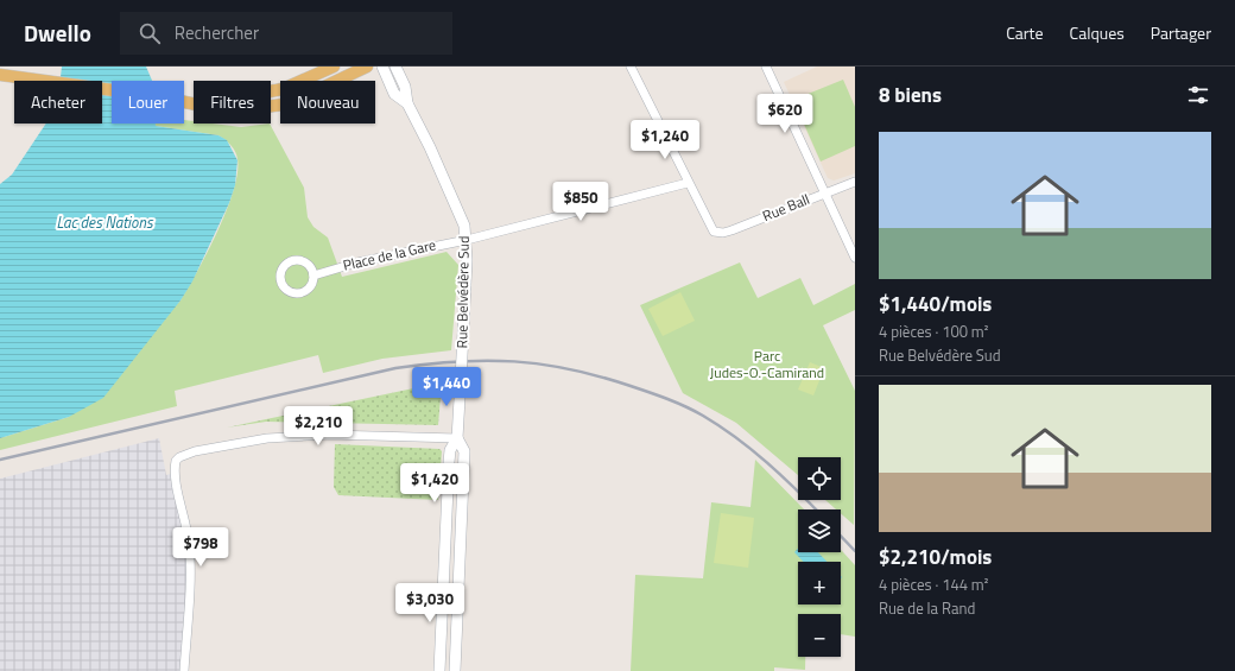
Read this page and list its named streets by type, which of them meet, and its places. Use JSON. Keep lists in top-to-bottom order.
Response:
{
  "streets": {
    "main road": ["Rue Belvédère Sud"],
    "street": ["Rue Ball", "Place de la Gare"]
  },
  "crossings": [
    ["Rue Ball", "Place de la Gare"],
    ["Place de la Gare", "Rue Belvédère Sud"]
  ],
  "water": ["Lac des Nations"],
  "parks": ["Parc Judes-O.-Camirand"],
  "page": {
    "header": "Dwello",
    "search": "Rechercher",
    "nav": ["Carte", "Calques", "Partager"],
    "heading": "8 biens",
    "chip": [
      "Acheter",
      "Louer",
      "Filtres",
      "Nouveau"
    ],
    "price": [
      "$620",
      "$1,240",
      "$850",
      "$1,440",
      "$2,210",
      "$1,420",
      "$798",
      "$3,030"
    ],
    "list": [
      {
        "name": "$1,440/mois",
        "note": "4 pièces · 100 m² · Rue Belvédère Sud"
      },
      {
        "name": "$2,210/mois",
        "note": "4 pièces · 144 m² · Rue de la Rand"
      }
    ],
    "map_buttons": ["+", "−"]
  }
}
